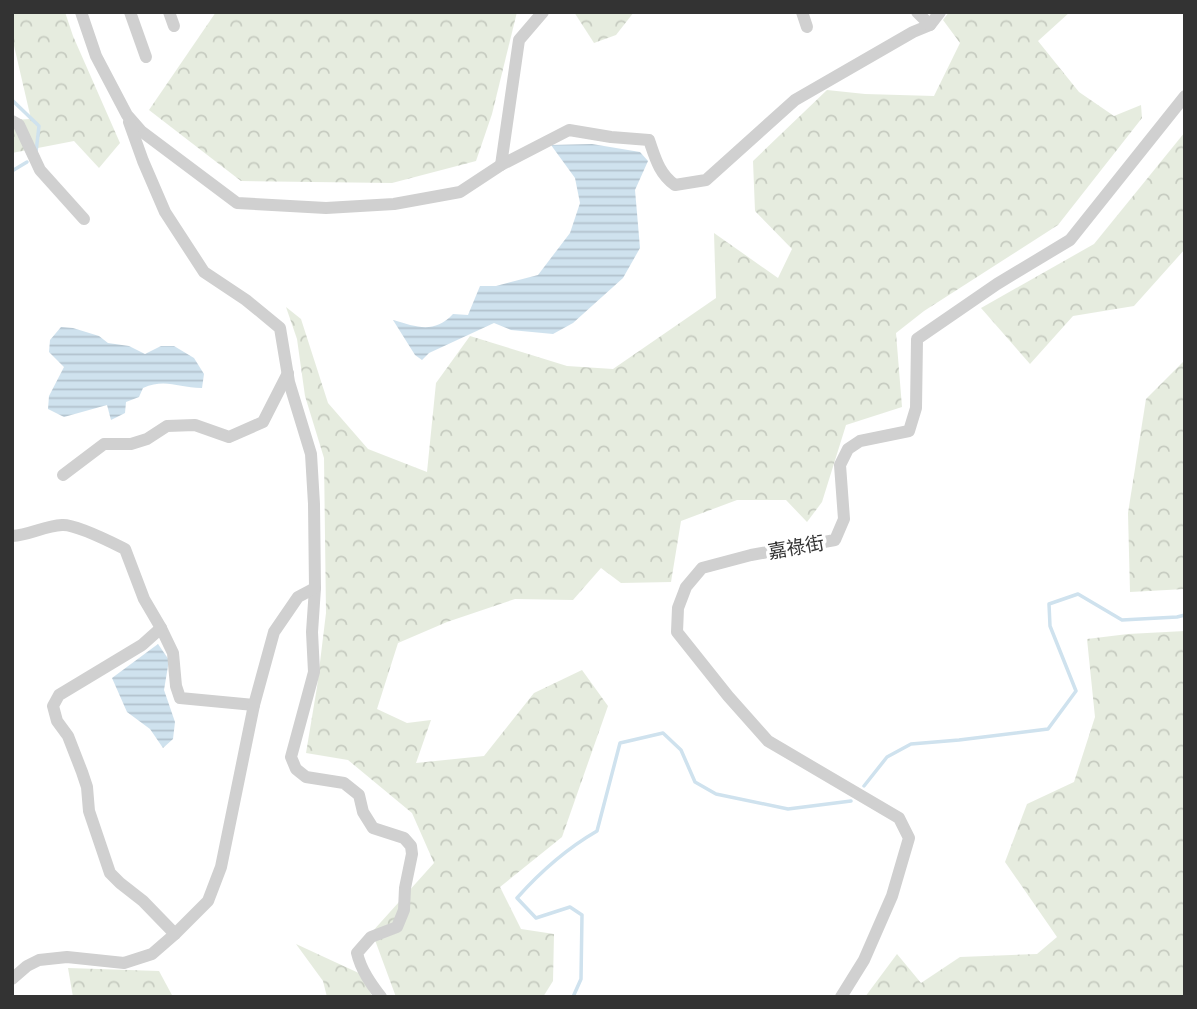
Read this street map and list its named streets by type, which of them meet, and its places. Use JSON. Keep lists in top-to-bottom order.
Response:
{
  "streets": {
    "street": ["嘉祿街"]
  }
}
